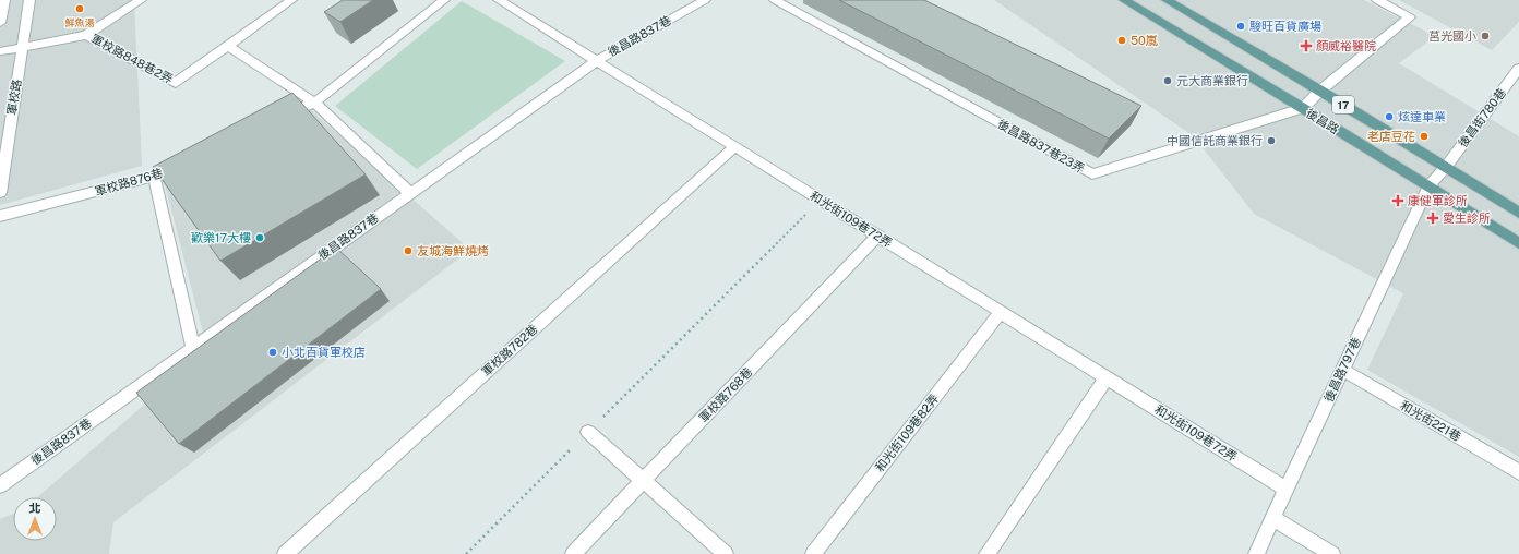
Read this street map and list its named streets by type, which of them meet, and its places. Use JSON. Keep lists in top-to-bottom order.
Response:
{
  "streets": {
    "main road": ["17", "後昌路"],
    "street": [
      "後昌路837巷",
      "軍校路848巷2弄",
      "軍校路",
      "後昌街780巷",
      "後昌路837巷23弄",
      "軍校路876巷",
      "和光街109巷72弄",
      "軍校路782巷",
      "後昌路797巷",
      "軍校路768巷",
      "和光街221巷",
      "和光街109巷82弄"
    ]
  },
  "crossings": [
    ["後昌路837巷", "和光街109巷72弄"],
    ["軍校路848巷2弄", "軍校路"],
    ["後昌街780巷", "後昌路"],
    ["後昌街780巷", "後昌路797巷"],
    ["後昌路", "後昌路837巷23弄"],
    ["後昌路", "後昌路797巷"],
    ["和光街109巷72弄", "軍校路782巷"],
    ["和光街109巷72弄", "後昌路797巷"],
    ["和光街109巷72弄", "軍校路768巷"],
    ["和光街109巷72弄", "和光街109巷82弄"],
    ["後昌路797巷", "和光街221巷"]
  ],
  "places": {
    "other": [
      "鮮魚湯",
      "駿旺百貨廣場",
      "莒光國小",
      "50嵐",
      "元大商業銀行",
      "炫達車業",
      "老店豆花",
      "中國信託商業銀行",
      "歡樂17大樓",
      "友城海鮮燒烤",
      "小北百貨軍校店"
    ],
    "health": ["顏威裕醫院", "康健軍診所", "愛生診所"]
  },
  "north": "top"
}
